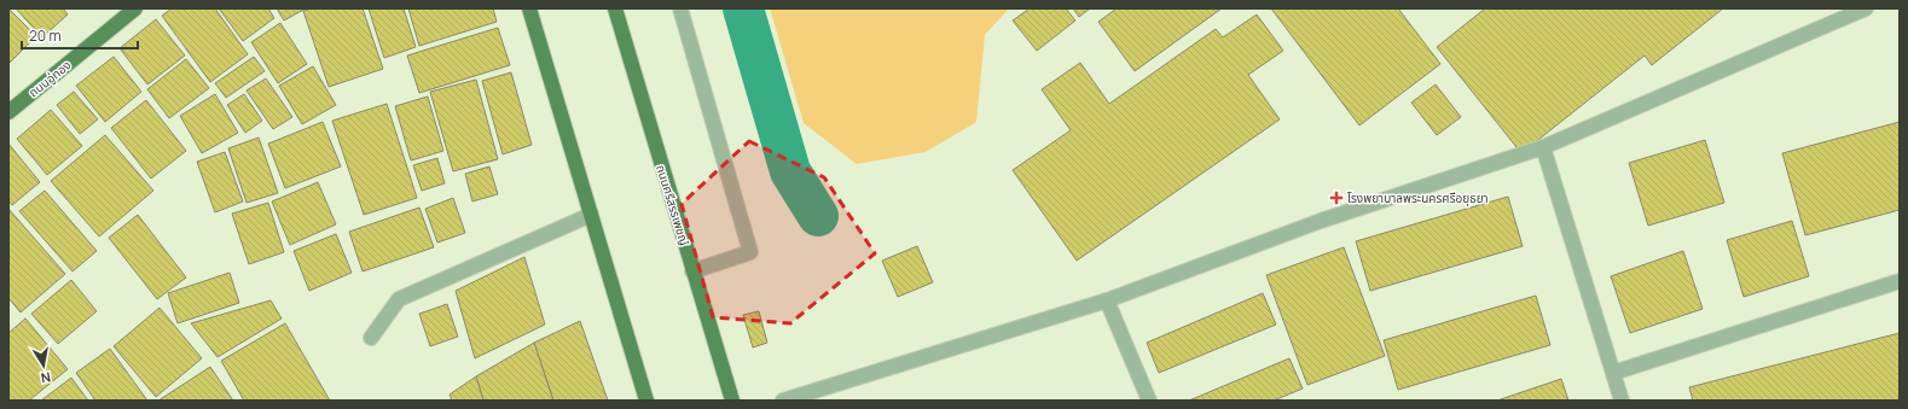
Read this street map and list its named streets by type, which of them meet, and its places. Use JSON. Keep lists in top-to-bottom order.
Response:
{
  "streets": {
    "main road": ["ถนนอู่ทอง", "ถนนศรีสรรเพชญ์"]
  },
  "places": {
    "health": ["โรงพยาบาลพระนครศรีอยุธยา"]
  },
  "scale_bar": "20 m",
  "north": "bottom"
}
